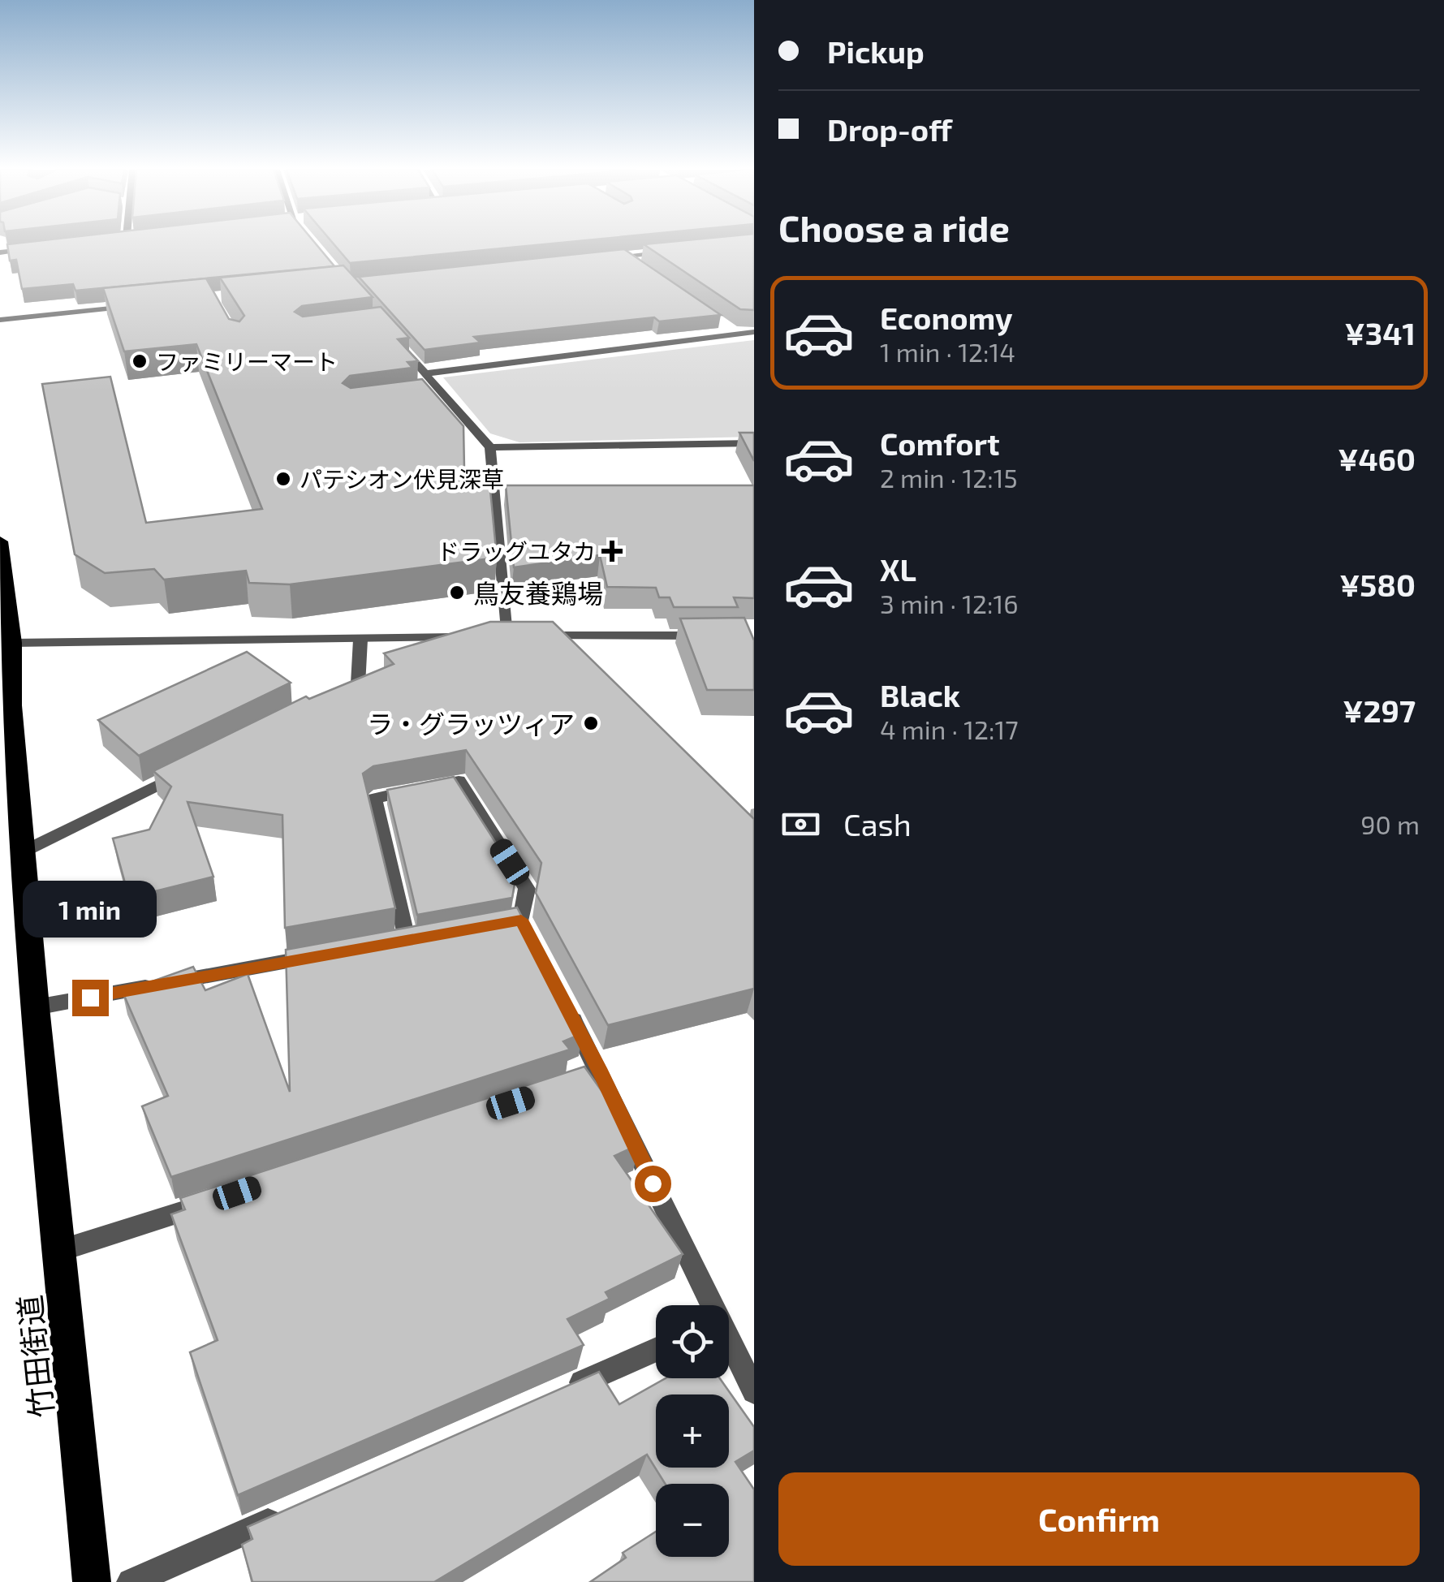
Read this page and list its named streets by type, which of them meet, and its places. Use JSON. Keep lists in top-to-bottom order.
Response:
{
  "streets": {
    "highway": ["竹田街道"]
  },
  "places": {
    "other": [
      "ファミリーマート",
      "パテシオン伏見深草",
      "鳥友養鶏場",
      "ラ・グラッツィア"
    ],
    "health": ["ドラッグユタカ"]
  },
  "page": {
    "banner": ["Pickup", "Drop-off"],
    "heading": "Choose a ride",
    "list": [
      {
        "name": "Economy",
        "note": "1 min · 12:14",
        "value": "¥341"
      },
      {
        "name": "Comfort",
        "note": "2 min · 12:15",
        "value": "¥460"
      },
      {
        "name": "XL",
        "note": "3 min · 12:16",
        "value": "¥580"
      },
      {
        "name": "Black",
        "note": "4 min · 12:17",
        "value": "¥297"
      }
    ],
    "pay": ["Cash", "90 m"],
    "bubble": "1 min",
    "map_buttons": ["+", "−"],
    "buttons": "Confirm"
  }
}
